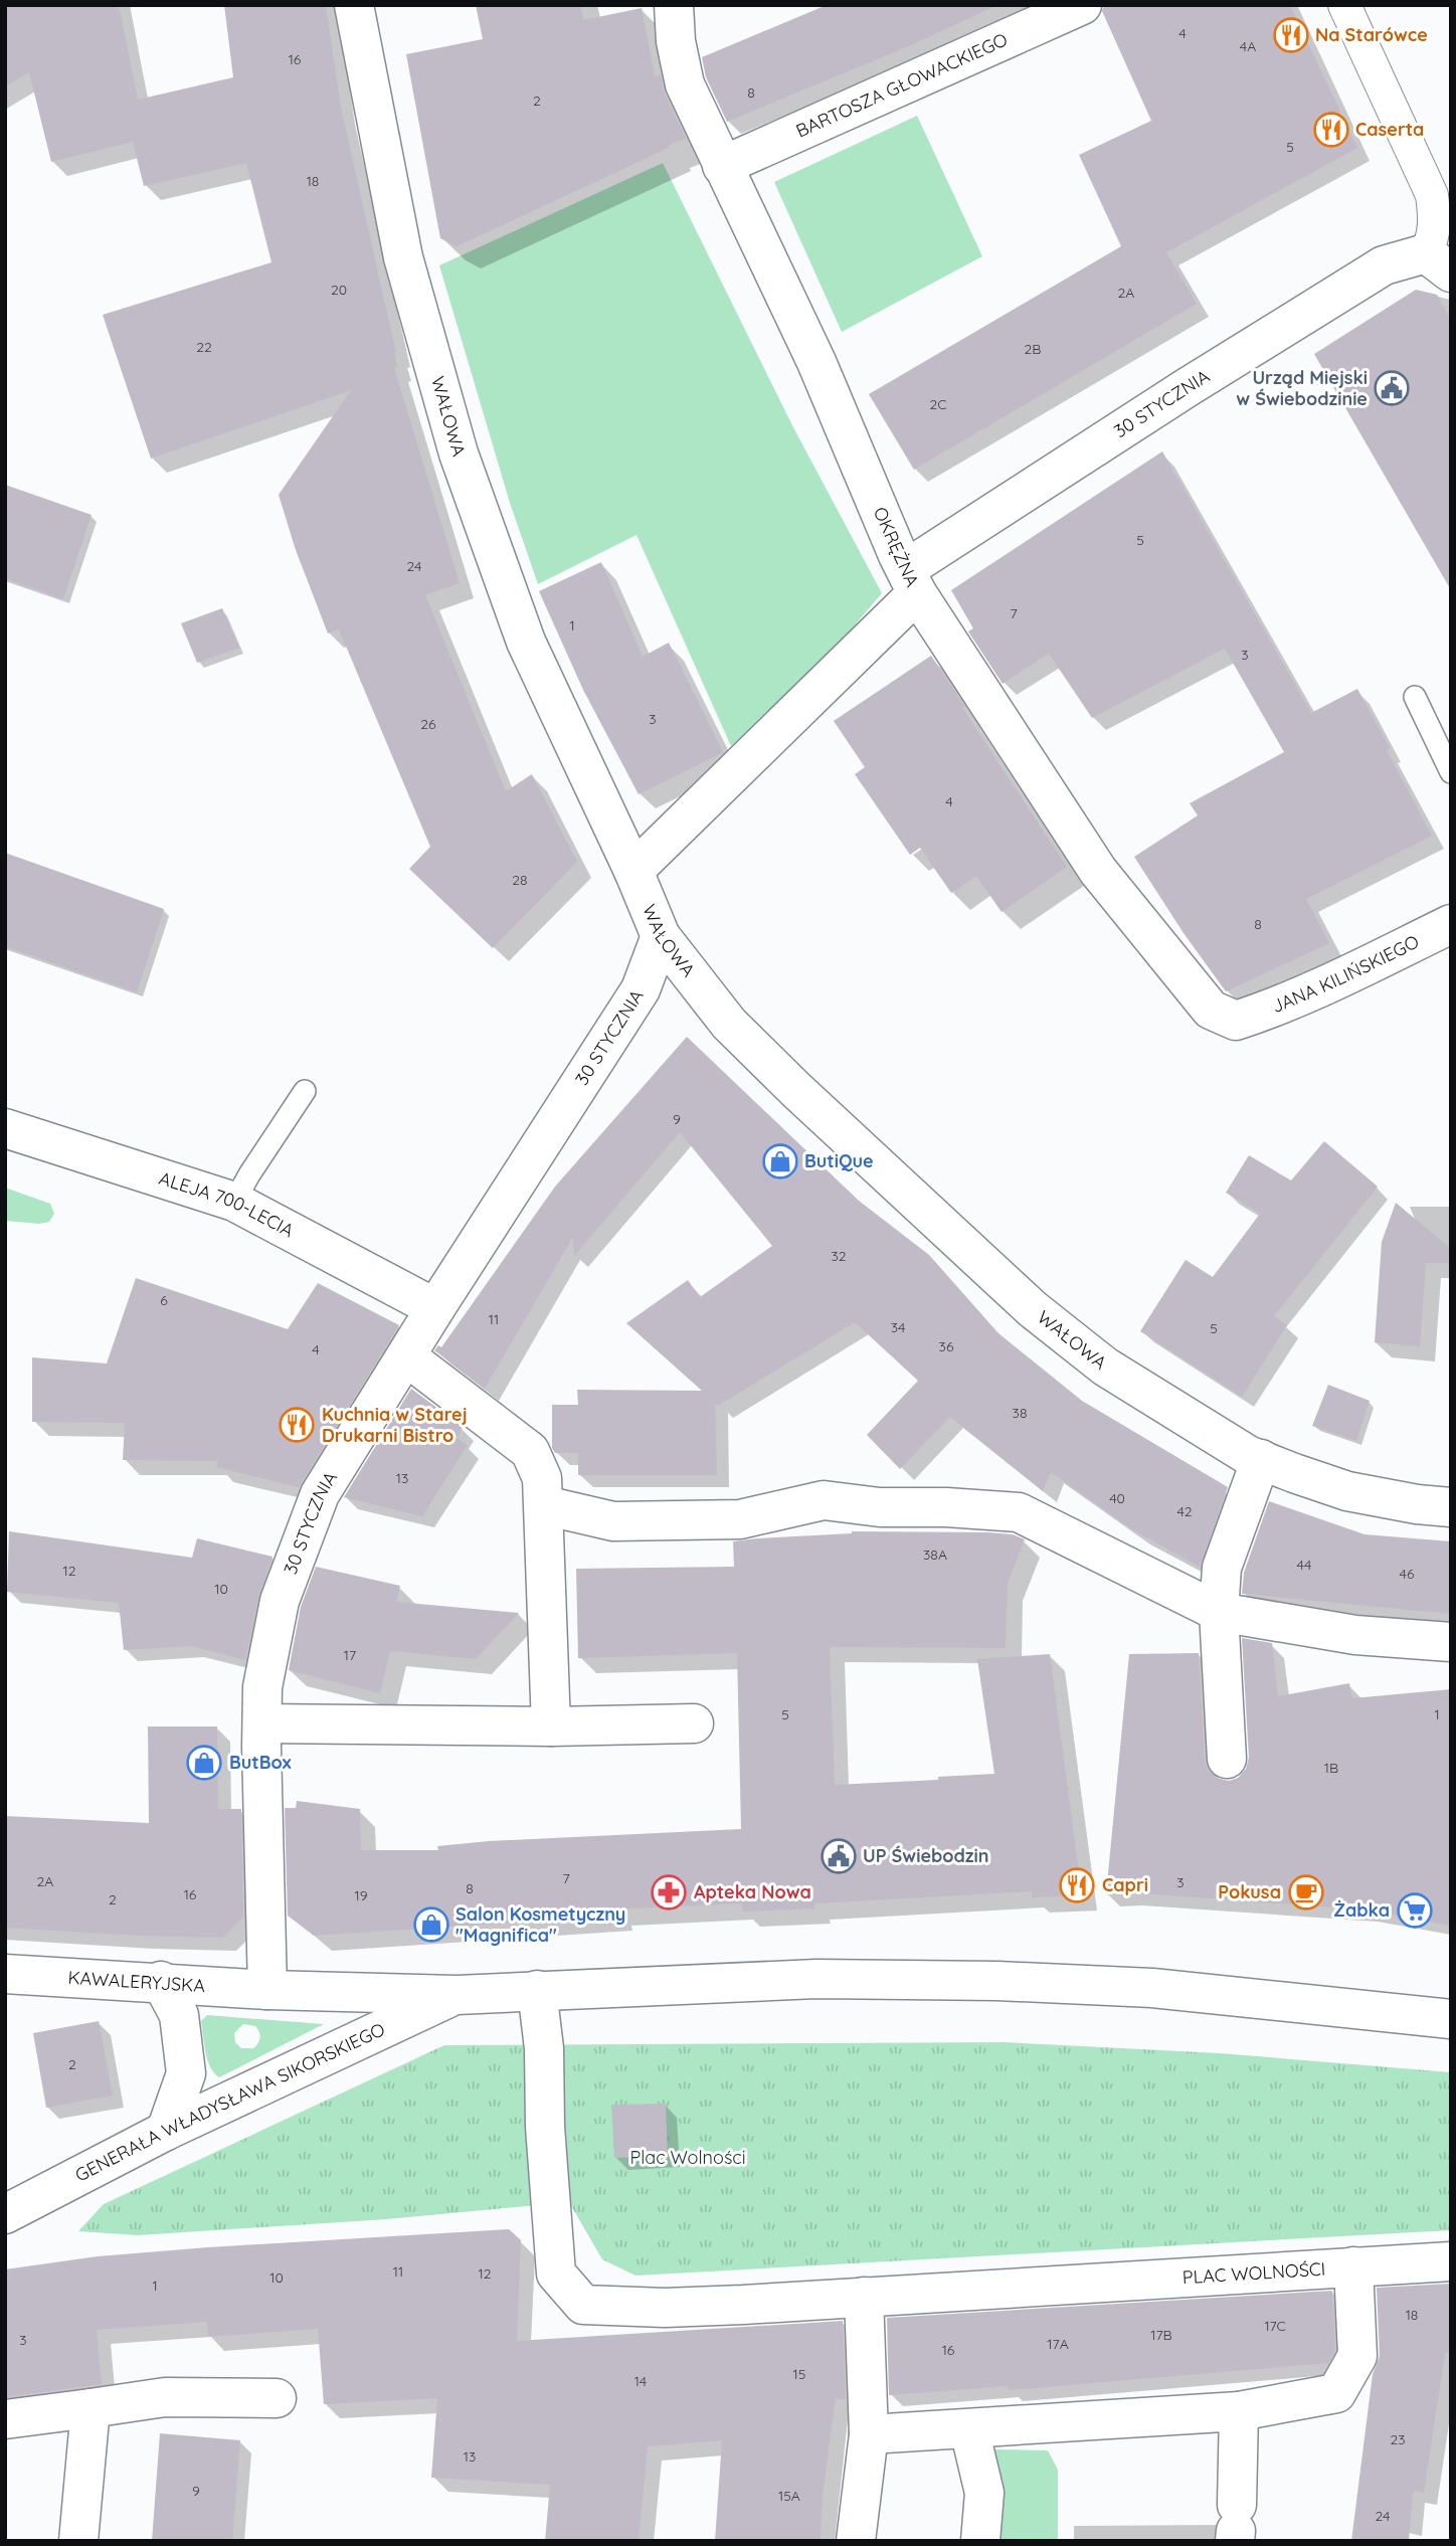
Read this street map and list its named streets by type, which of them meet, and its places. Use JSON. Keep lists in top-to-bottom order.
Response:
{
  "streets": {
    "street": [
      "BARTOSZA GŁOWACKIEGO",
      "30 STYCZNIA",
      "WAŁOWA",
      "OKRĘŻNA",
      "JANA KILIŃSKIEGO",
      "ALEJA 700-LECIA",
      "KAWALERYJSKA",
      "GENERAŁA WŁADYSŁAWA SIKORSKIEGO",
      "PLAC WOLNOŚCI"
    ]
  },
  "crossings": [
    ["BARTOSZA GŁOWACKIEGO", "OKRĘŻNA"],
    ["30 STYCZNIA", "WAŁOWA"],
    ["30 STYCZNIA", "OKRĘŻNA"],
    ["30 STYCZNIA", "ALEJA 700-LECIA"],
    ["30 STYCZNIA", "KAWALERYJSKA"],
    ["OKRĘŻNA", "JANA KILIŃSKIEGO"]
  ],
  "parks": ["Plac Wolności"],
  "places": {
    "restaurant": [
      "Na Starówce",
      "Caserta",
      "Kuchnia w Starej Drukarni Bistro",
      "Capri"
    ],
    "public building": ["Urząd Miejski w Świebodzinie", "UP Świebodzin"],
    "shop": ["ButiQue", "ButBox", "Salon Kosmetyczny \"Magnifica\""],
    "pharmacy": ["Apteka Nowa"],
    "cafe": ["Pokusa"],
    "supermarket": ["Żabka"]
  },
  "house_numbers": [
    "4",
    "4A",
    "16",
    "8",
    "2",
    "5",
    "18",
    "20",
    "2A",
    "22",
    "2B",
    "2C",
    "5",
    "24",
    "7",
    "1",
    "3",
    "3",
    "26",
    "4",
    "28",
    "8",
    "9",
    "32",
    "6",
    "11",
    "34",
    "5",
    "36",
    "4",
    "38",
    "13",
    "40",
    "42",
    "38A",
    "44",
    "12",
    "46",
    "10",
    "17",
    "5",
    "1",
    "1B",
    "7",
    "2A",
    "3",
    "8",
    "16",
    "19",
    "2",
    "2",
    "11",
    "12",
    "10",
    "1",
    "18",
    "17C",
    "17B",
    "3",
    "17A",
    "16",
    "15",
    "14",
    "23",
    "13",
    "9",
    "15A",
    "24"
  ]
}
